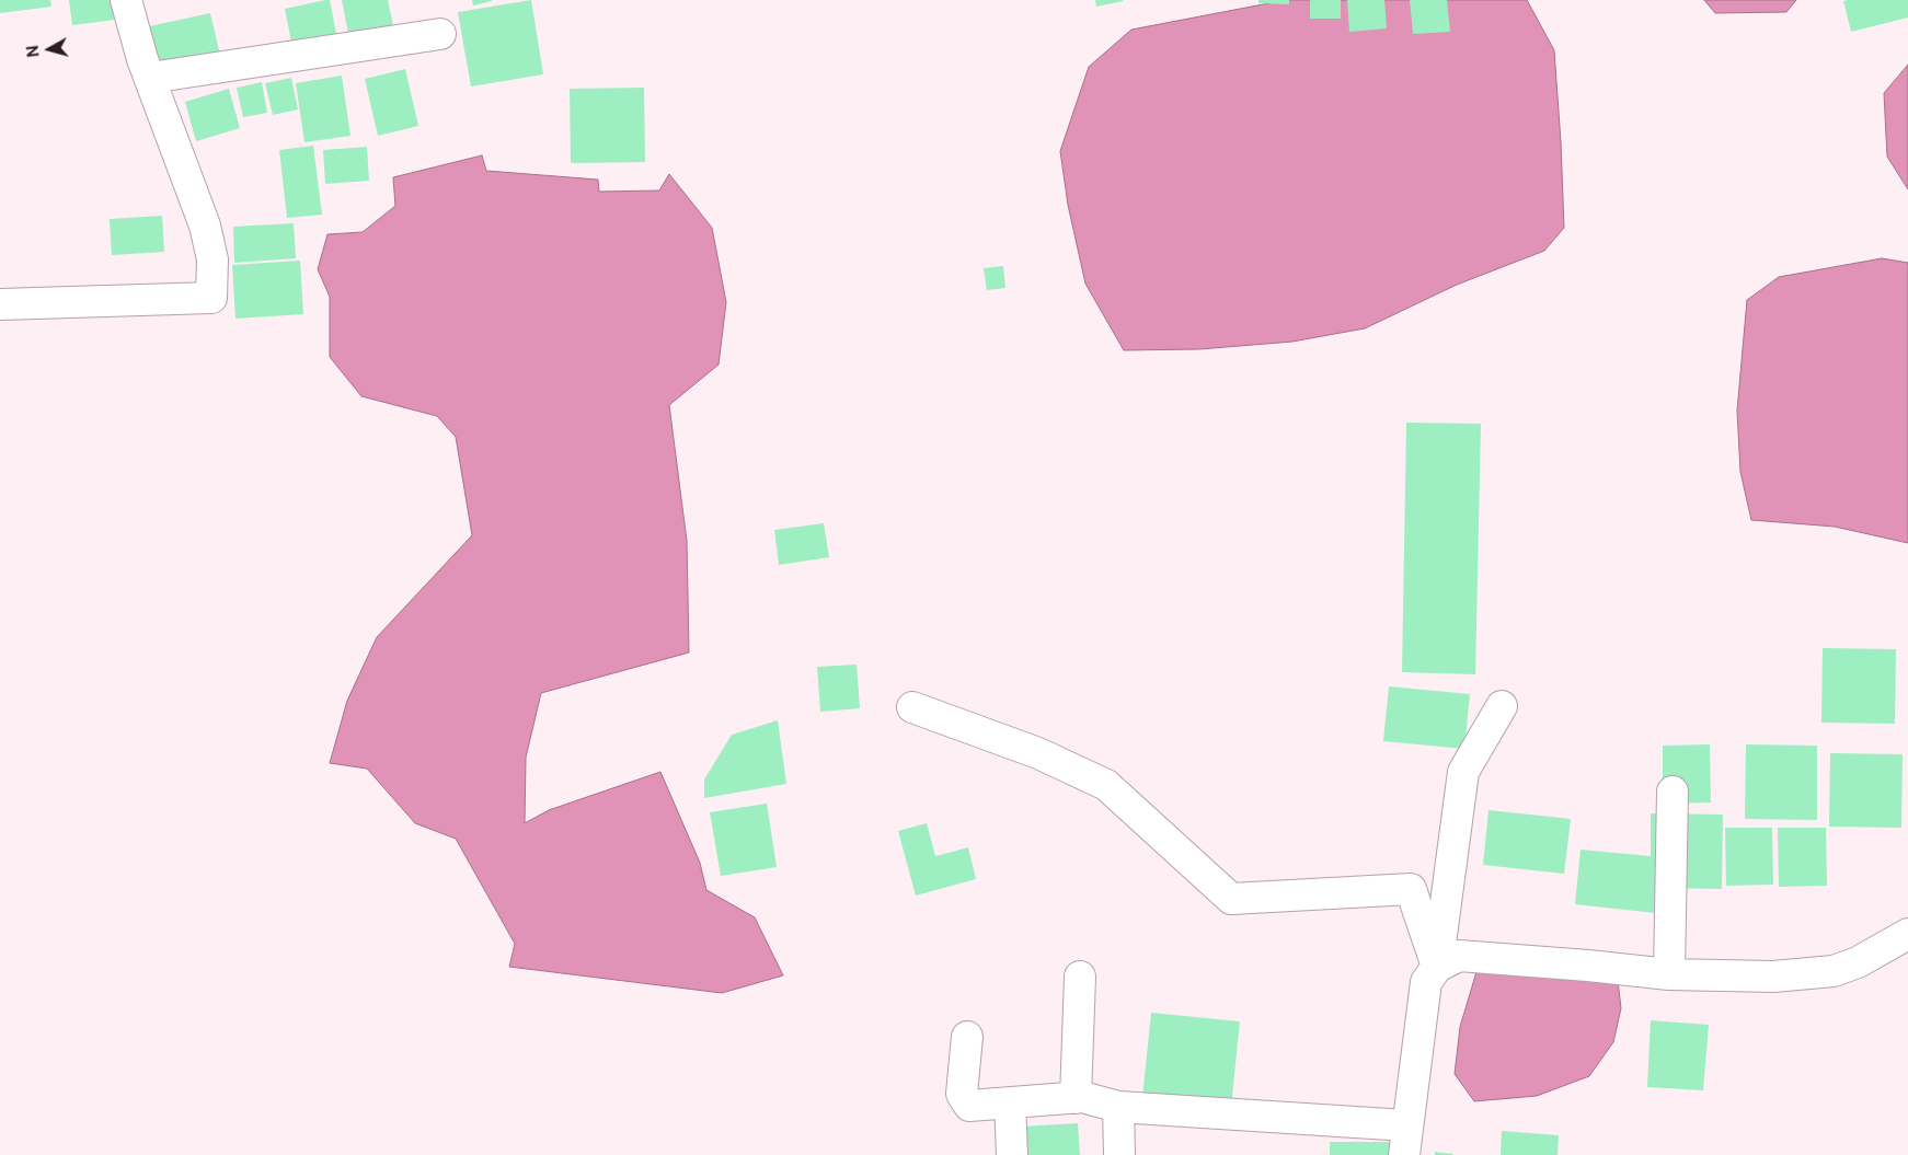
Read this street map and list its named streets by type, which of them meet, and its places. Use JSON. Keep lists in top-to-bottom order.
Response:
{
  "north": "left"
}
